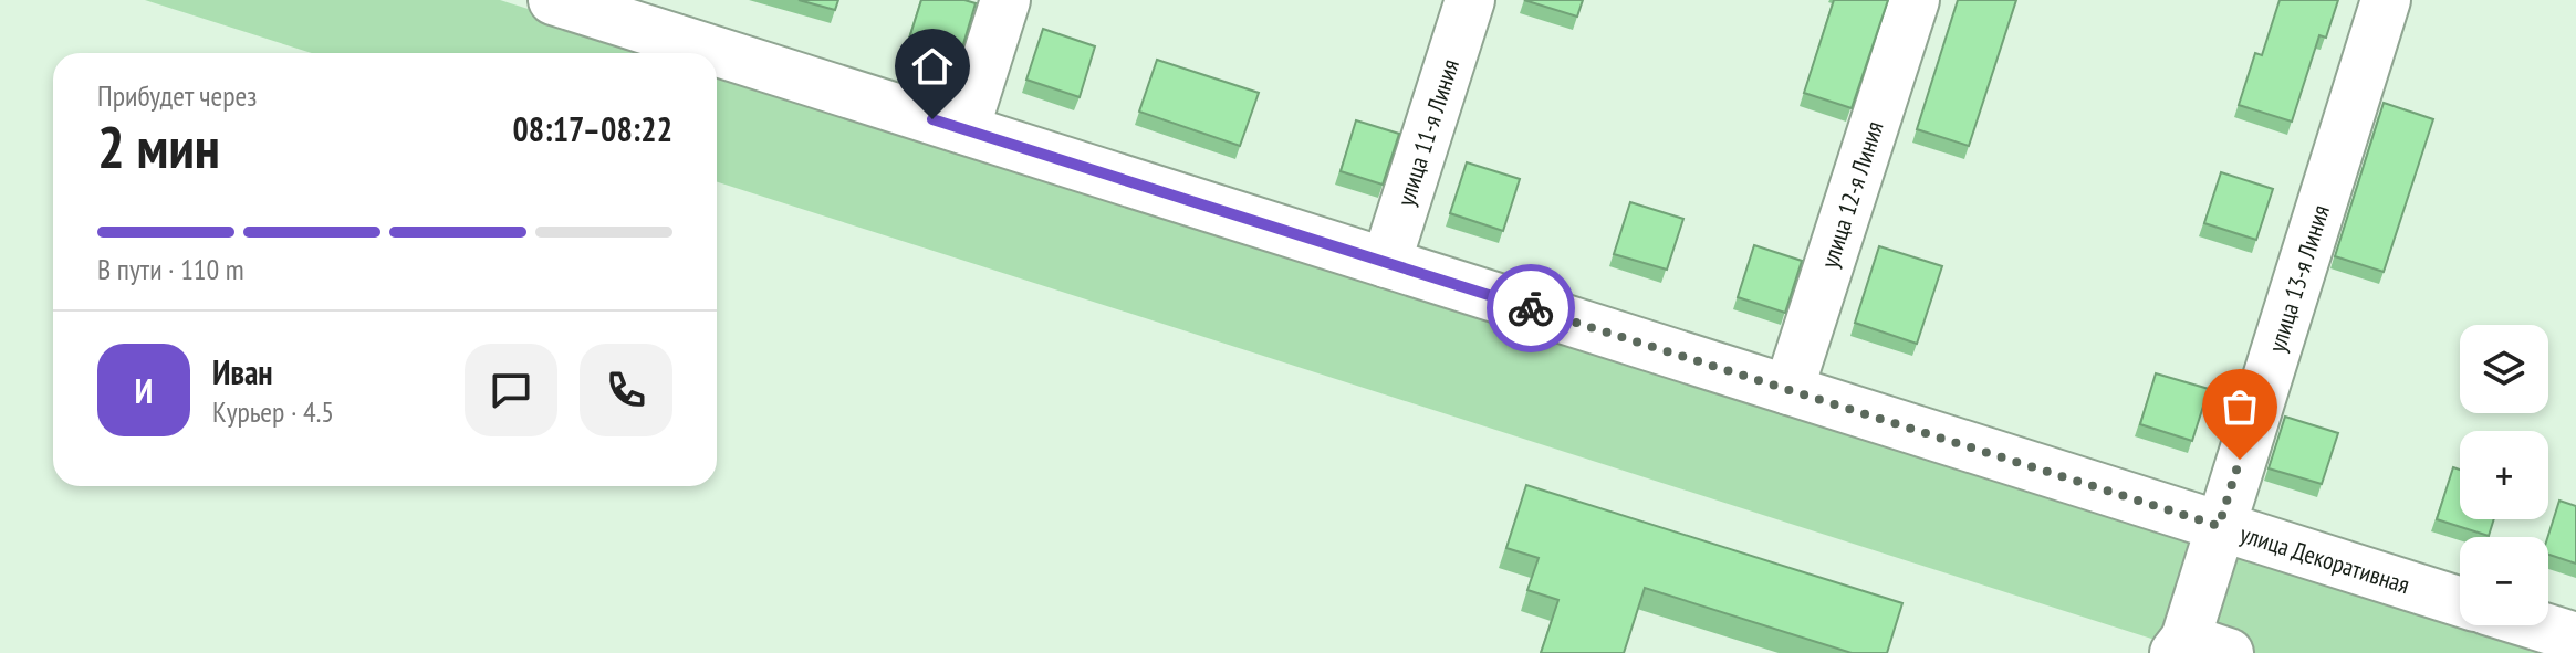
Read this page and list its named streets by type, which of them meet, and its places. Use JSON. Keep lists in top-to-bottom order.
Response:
{
  "streets": {
    "street": [
      "улица 11-я Линия",
      "улица 12-я Линия",
      "улица 13-я Линия",
      "улица Декоративная"
    ]
  },
  "crossings": [
    ["улица 11-я Линия", "улица Декоративная"],
    ["улица 12-я Линия", "улица Декоративная"],
    ["улица 13-я Линия", "улица Декоративная"]
  ],
  "page": {
    "heading": ["2 мин", "Прибудет через", "08:17–08:22"],
    "panel": ["Иван", "Курьер · 4.5"],
    "bar": "В пути · 110 m",
    "map_buttons": ["+", "−"],
    "round": "И"
  }
}
